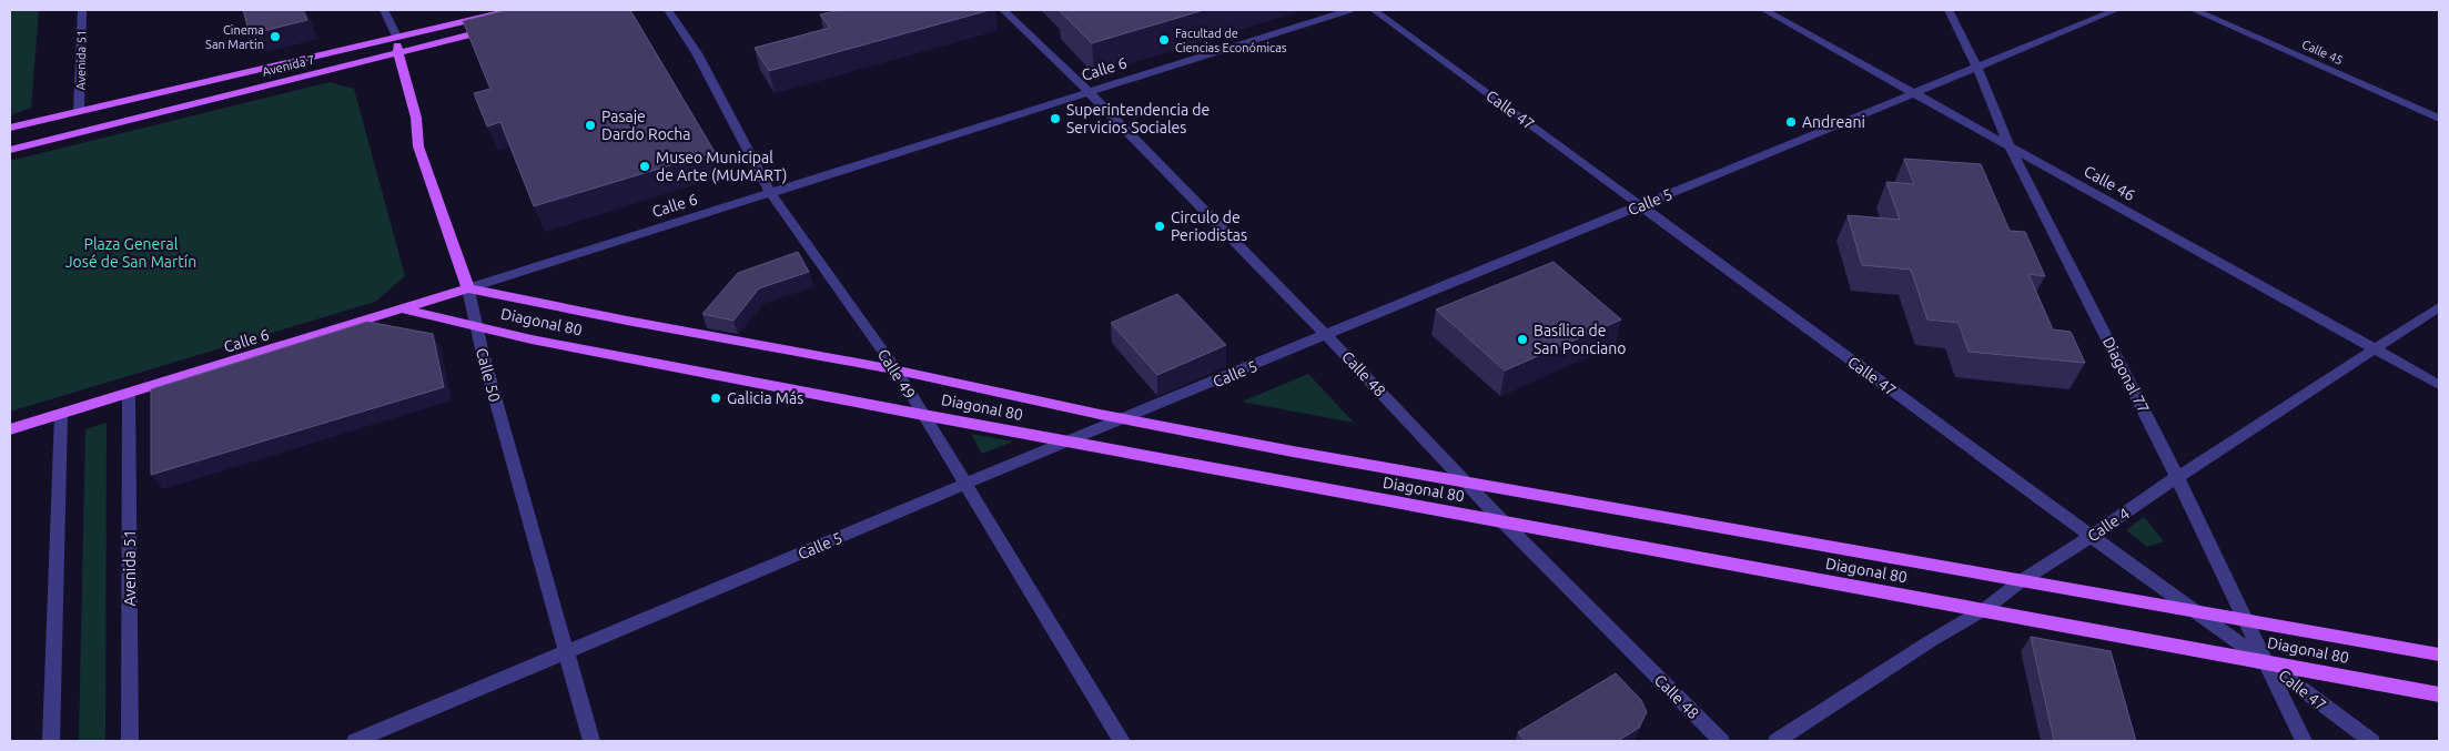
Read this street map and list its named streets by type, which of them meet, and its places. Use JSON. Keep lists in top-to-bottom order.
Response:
{
  "streets": {
    "main road": [
      "Avenida 7",
      "Calle 6",
      "Diagonal 80",
      "Calle 50"
    ],
    "street": [
      "Calle 45",
      "Avenida 51",
      "Calle 47",
      "Calle 46",
      "Calle 5",
      "Calle 49",
      "Calle 48",
      "Diagonal 77",
      "Calle 4"
    ]
  },
  "crossings": [
    ["Avenida 51", "Avenida 7"],
    ["Avenida 51", "Calle 6"],
    ["Avenida 7", "Calle 50"],
    ["Calle 6", "Diagonal 80"],
    ["Calle 6", "Calle 49"],
    ["Calle 6", "Calle 48"],
    ["Calle 6", "Calle 50"],
    ["Calle 47", "Calle 5"],
    ["Calle 47", "Diagonal 80"],
    ["Calle 47", "Diagonal 77"],
    ["Calle 47", "Calle 4"],
    ["Calle 46", "Calle 5"],
    ["Calle 46", "Diagonal 77"],
    ["Calle 46", "Calle 4"],
    ["Calle 5", "Diagonal 80"],
    ["Calle 5", "Calle 49"],
    ["Calle 5", "Calle 48"],
    ["Calle 5", "Calle 50"],
    ["Calle 5", "Diagonal 77"],
    ["Diagonal 80", "Calle 49"],
    ["Diagonal 80", "Calle 48"],
    ["Diagonal 80", "Calle 50"],
    ["Diagonal 80", "Diagonal 77"],
    ["Diagonal 80", "Calle 4"],
    ["Diagonal 77", "Calle 4"]
  ],
  "parks": ["Plaza General José de San Martín"],
  "places": [
    "Cinema San Martin",
    "Facultad de Ciencias Económicas",
    "Superintendencia de Servicios Sociales",
    "Andreani",
    "Pasaje Dardo Rocha",
    "Museo Municipal de Arte (MUMART)",
    "Circulo de Periodistas",
    "Basílica de San Ponciano",
    "Galicia Más"
  ]
}
